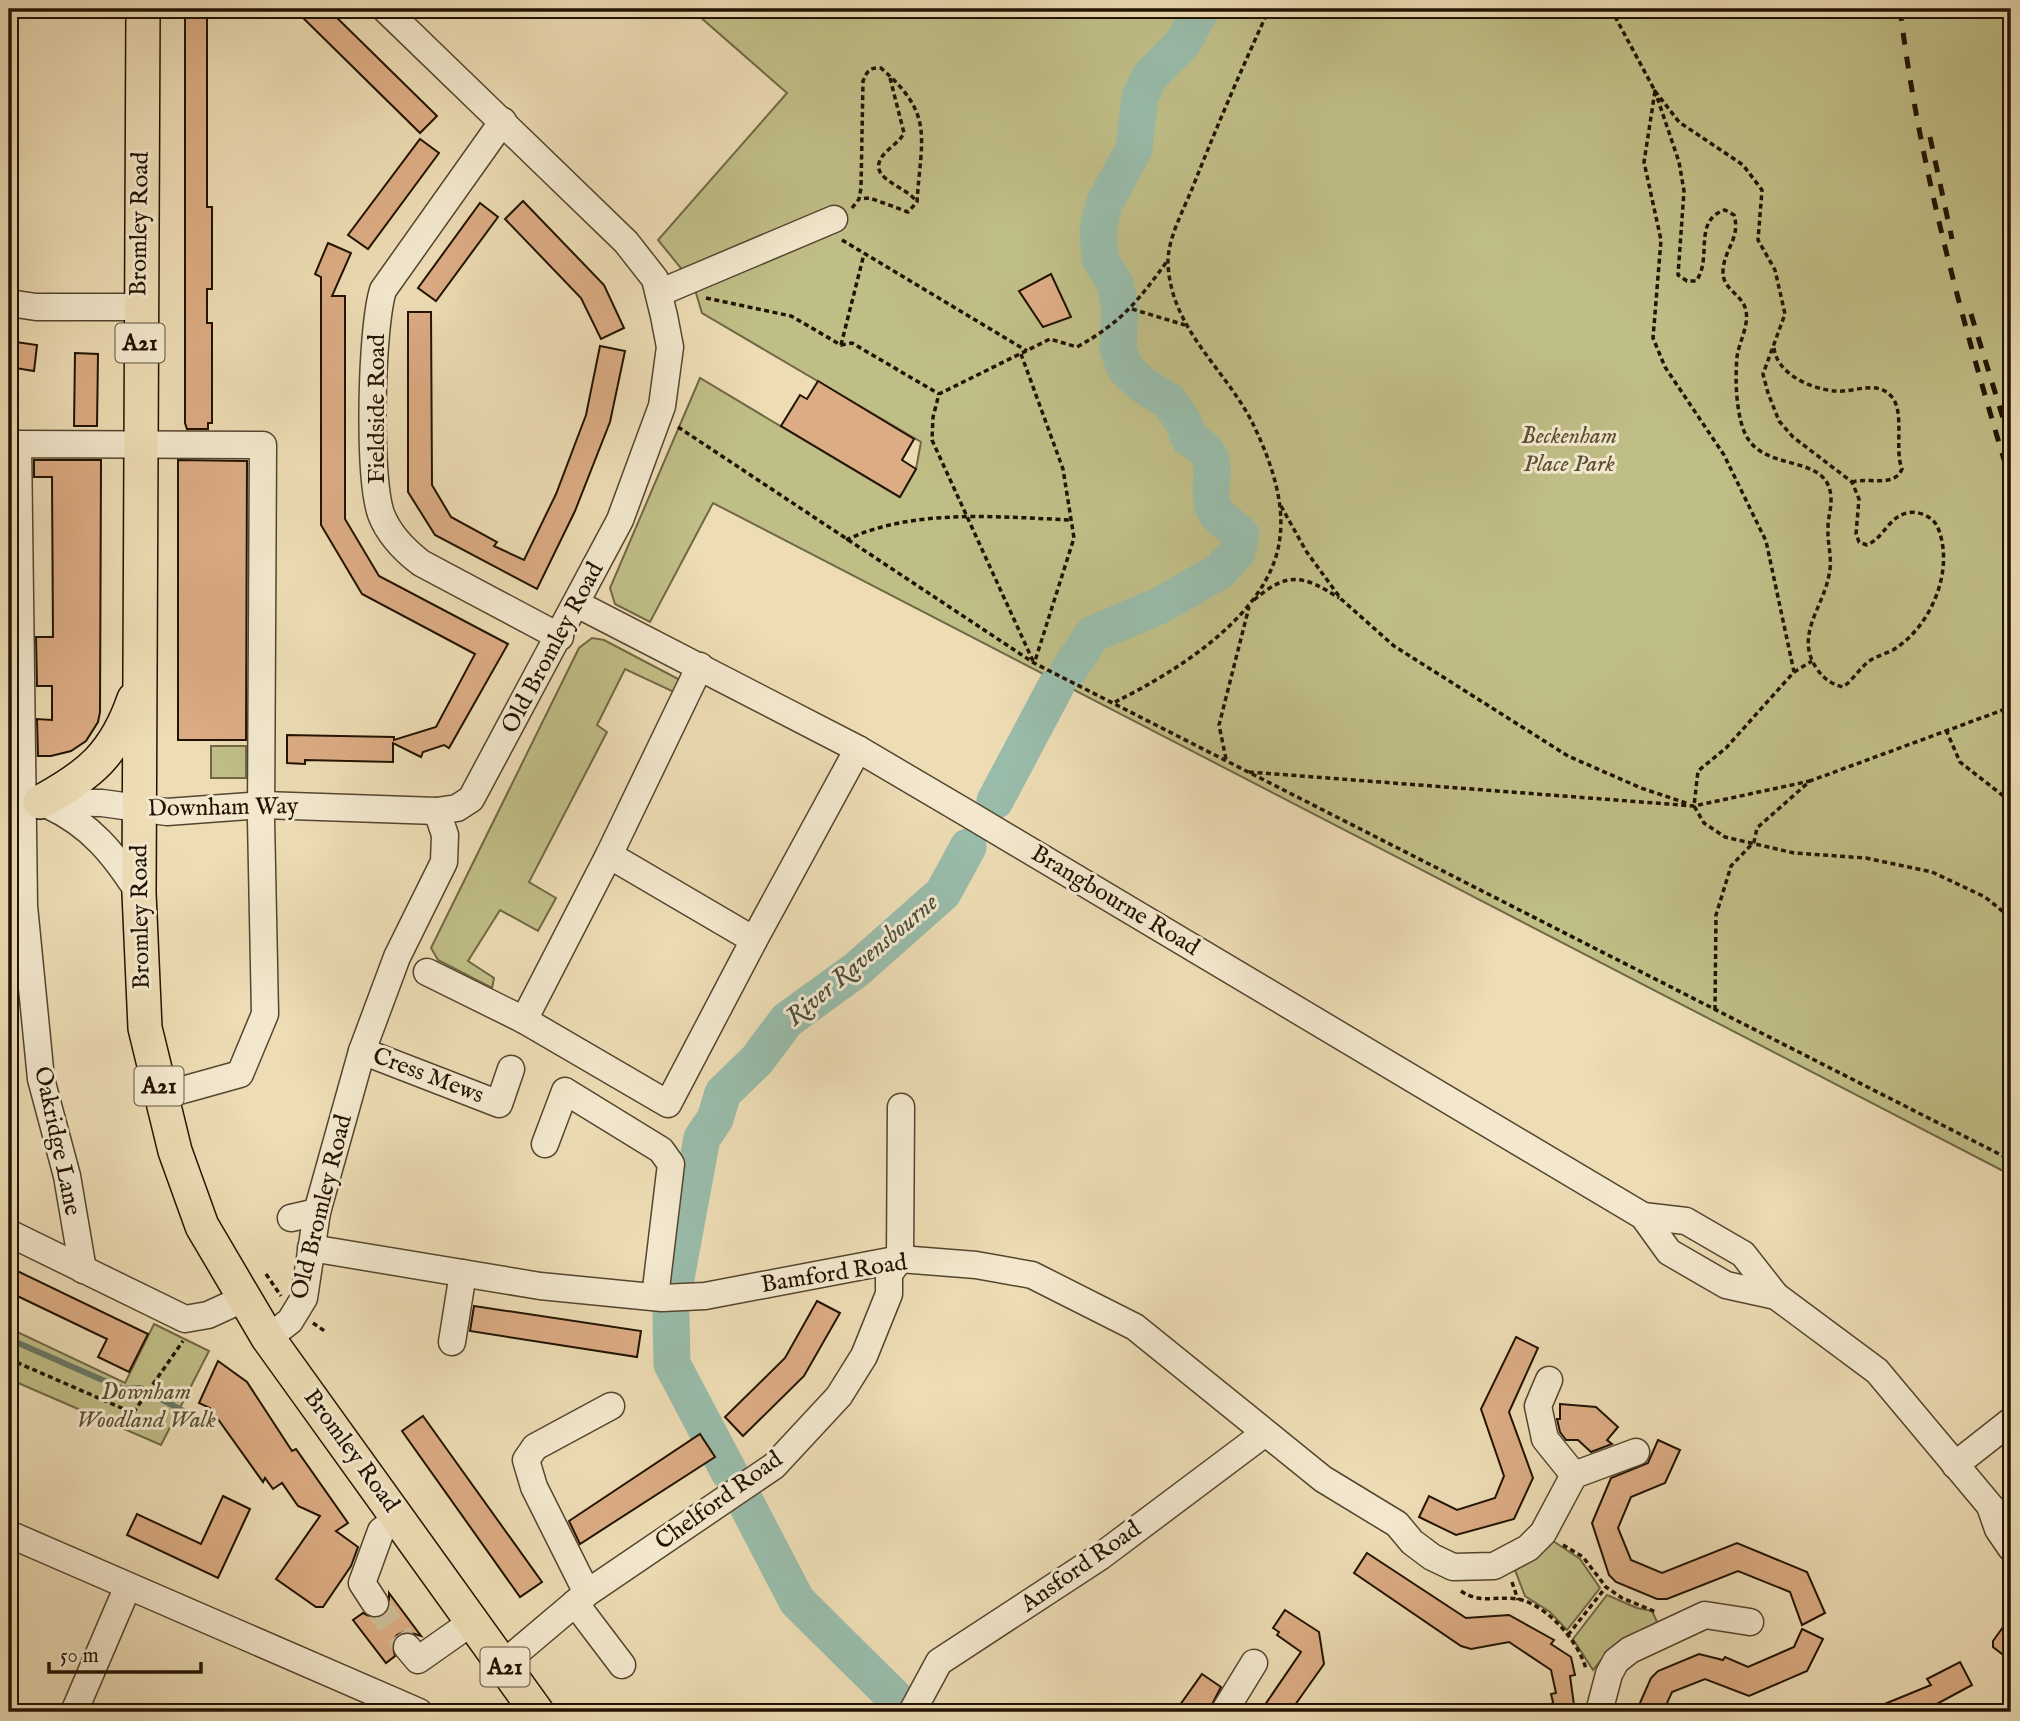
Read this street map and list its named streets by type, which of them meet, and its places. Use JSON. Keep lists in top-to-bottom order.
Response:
{
  "streets": {
    "main road": ["Bromley Road", "A21"],
    "street": [
      "Fieldside Road",
      "Old Bromley Road",
      "Downham Way",
      "Brangbourne Road",
      "Cress Mews",
      "Oakridge Lane",
      "Bamford Road",
      "Chelford Road",
      "Ansford Road"
    ]
  },
  "crossings": [
    ["Bromley Road", "Old Bromley Road"],
    ["Bromley Road", "Downham Way"],
    ["Bromley Road", "Chelford Road"],
    ["Fieldside Road", "Old Bromley Road"],
    ["Old Bromley Road", "Downham Way"],
    ["Old Bromley Road", "Brangbourne Road"],
    ["Old Bromley Road", "Cress Mews"],
    ["Old Bromley Road", "Bamford Road"],
    ["Downham Way", "Oakridge Lane"],
    ["Bamford Road", "Chelford Road"],
    ["Bamford Road", "Ansford Road"]
  ],
  "water": ["River Ravensbourne"],
  "parks": ["Beckenham Place Park", "Downham Woodland Walk"],
  "scale_bar": "50 m"
}
